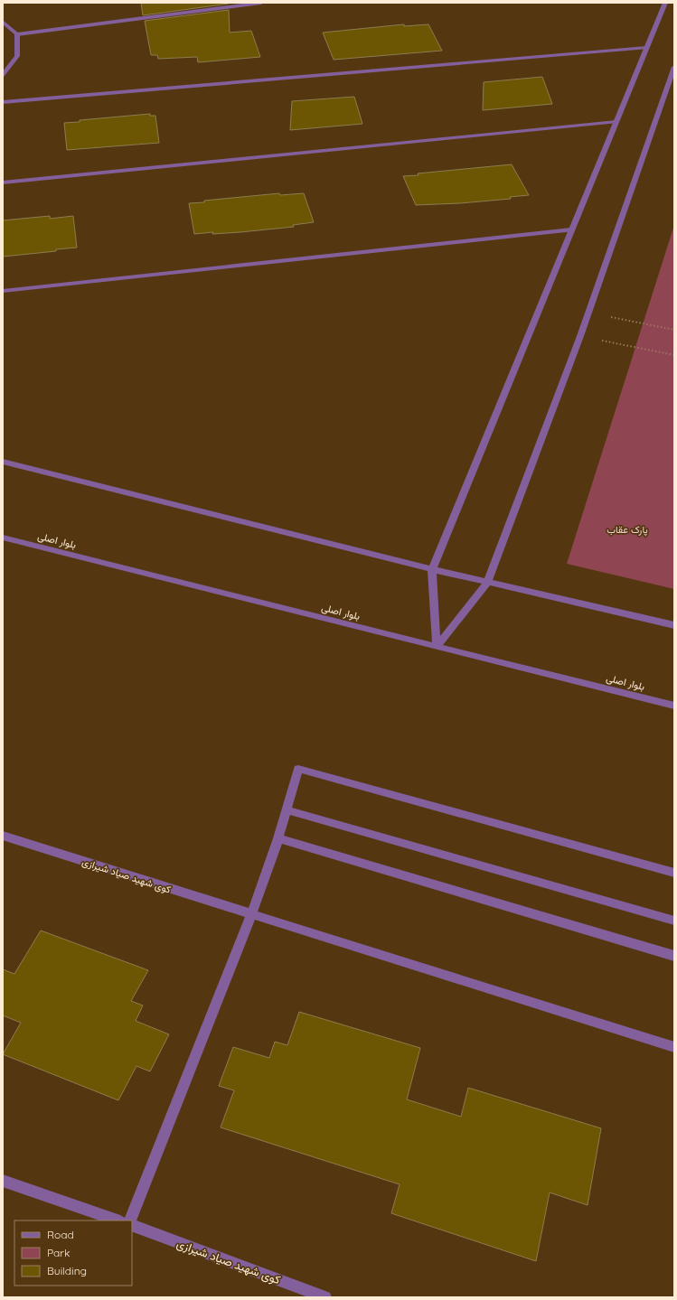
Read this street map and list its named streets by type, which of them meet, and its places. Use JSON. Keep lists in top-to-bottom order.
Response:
{
  "streets": {
    "street": ["بلوار اصلی", "کوی شهید صیاد شیرازی"]
  },
  "parks": ["پارک عقاب"],
  "legend": ["Road", "Park", "Building"]
}
